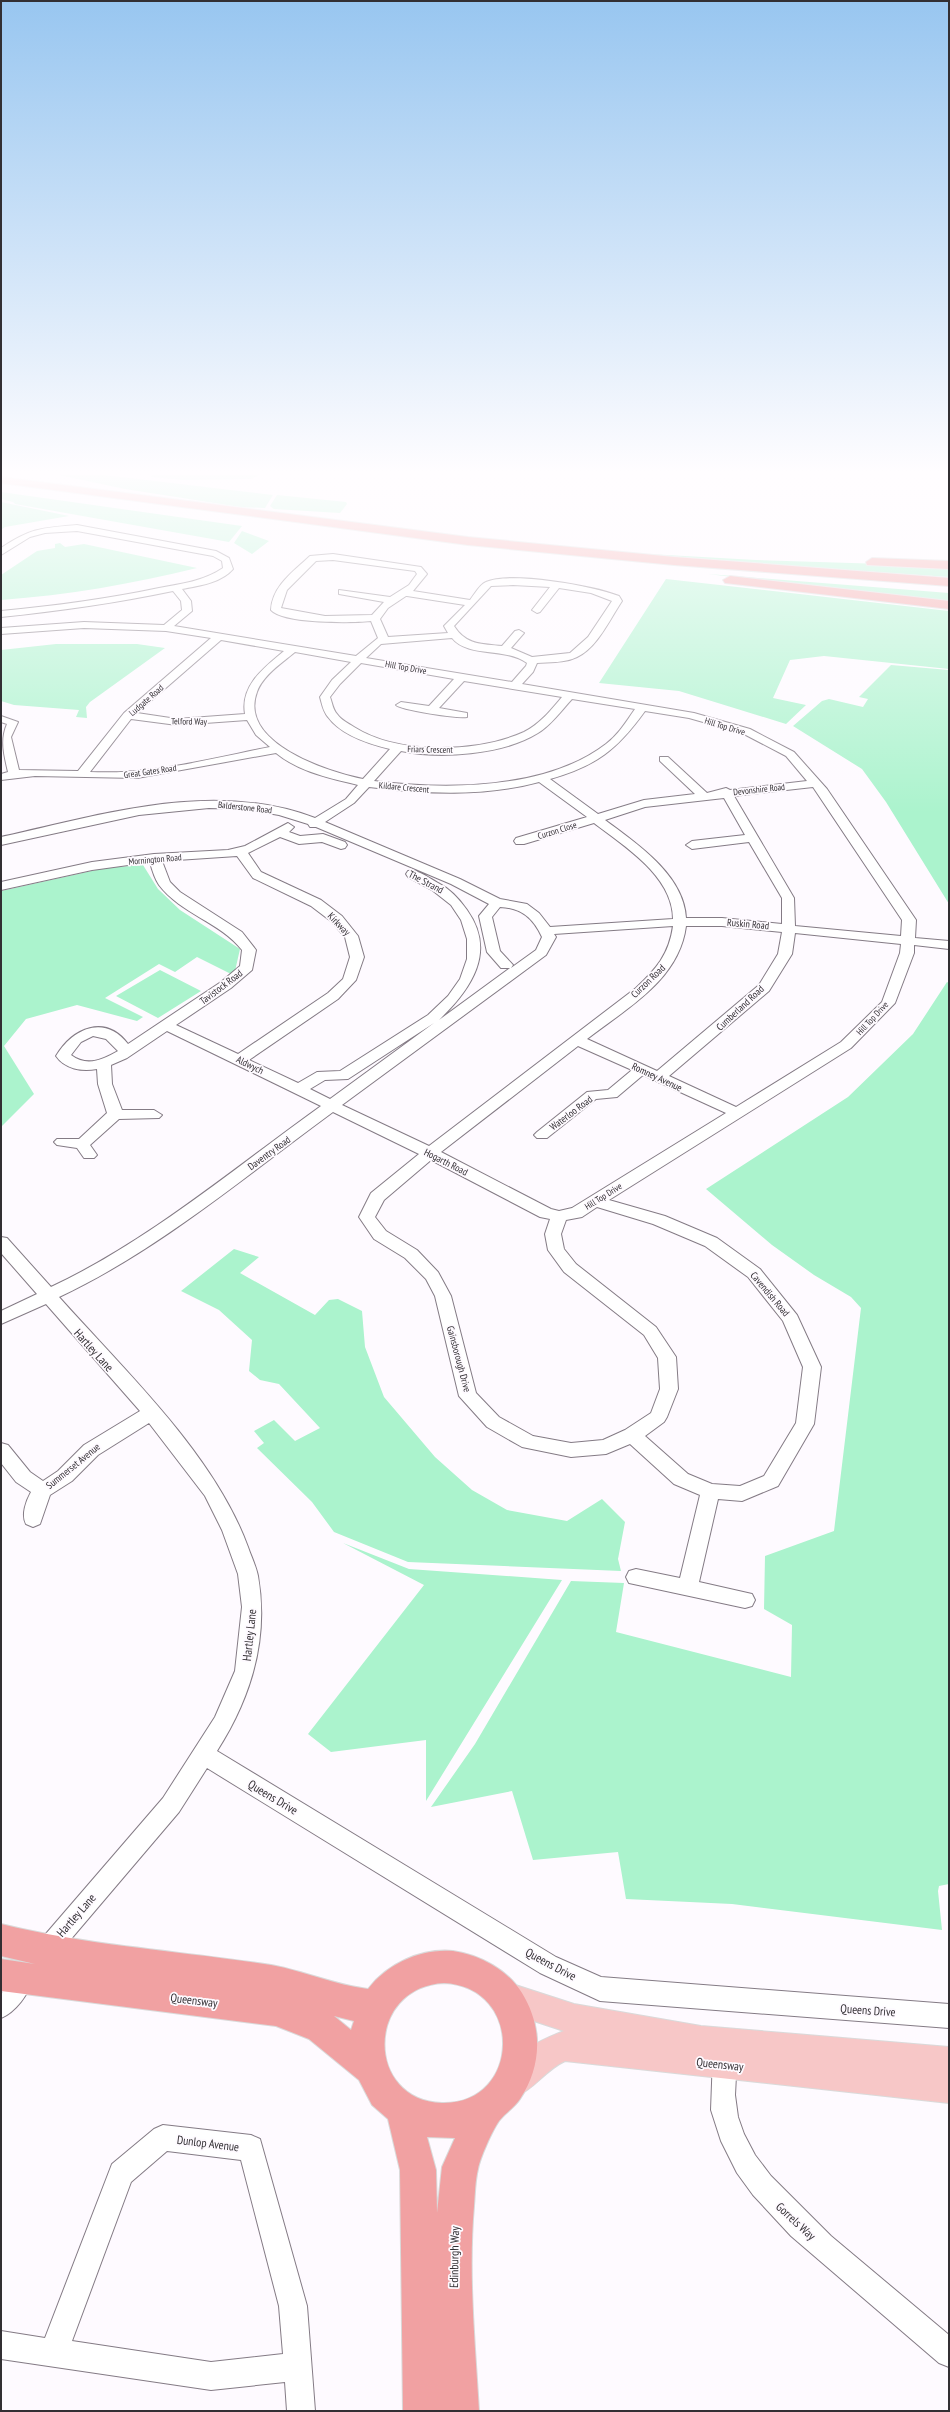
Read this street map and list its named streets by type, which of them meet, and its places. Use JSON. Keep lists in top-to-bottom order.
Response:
{
  "streets": {
    "highway": ["Queensway", "Edinburgh Way"],
    "street": [
      "Hill Top Drive",
      "Ludgate Road",
      "Telford Way",
      "Friars Crescent",
      "Great Gates Road",
      "Kildare Crescent",
      "Devonshire Road",
      "Balderstone Road",
      "Curzon Close",
      "Mornington Road",
      "The Strand",
      "Kirkway",
      "Ruskin Road",
      "Curzon Road",
      "Tavistock Road",
      "Cumberland Road",
      "Aldwych",
      "Romney Avenue",
      "Waterloo Road",
      "Daventry Road",
      "Hogarth Road",
      "Cavendish Road",
      "Hartley Lane",
      "Gainsborough Drive",
      "Summerset Avenue",
      "Queens Drive",
      "Dunlop Avenue",
      "Gorrels Way"
    ]
  },
  "crossings": [
    ["Hill Top Drive", "Ludgate Road"],
    ["Hill Top Drive", "Friars Crescent"],
    ["Hill Top Drive", "Kildare Crescent"],
    ["Hill Top Drive", "Devonshire Road"],
    ["Hill Top Drive", "Ruskin Road"],
    ["Hill Top Drive", "Romney Avenue"],
    ["Hill Top Drive", "Hogarth Road"],
    ["Hill Top Drive", "Cavendish Road"],
    ["Hill Top Drive", "Gainsborough Drive"],
    ["Ludgate Road", "Telford Way"],
    ["Ludgate Road", "Great Gates Road"],
    ["Telford Way", "Kildare Crescent"],
    ["Great Gates Road", "Kildare Crescent"],
    ["Kildare Crescent", "Curzon Road"],
    ["Devonshire Road", "Curzon Close"],
    ["Devonshire Road", "Curzon Road"],
    ["Devonshire Road", "Cumberland Road"],
    ["Balderstone Road", "Mornington Road"],
    ["Curzon Close", "Curzon Road"],
    ["Mornington Road", "The Strand"],
    ["Mornington Road", "Kirkway"],
    ["Mornington Road", "Tavistock Road"],
    ["The Strand", "Aldwych"],
    ["Kirkway", "Aldwych"],
    ["Ruskin Road", "Curzon Road"],
    ["Ruskin Road", "Cumberland Road"],
    ["Ruskin Road", "Daventry Road"],
    ["Curzon Road", "Romney Avenue"],
    ["Curzon Road", "Hogarth Road"],
    ["Curzon Road", "Gainsborough Drive"],
    ["Tavistock Road", "Aldwych"],
    ["Cumberland Road", "Romney Avenue"],
    ["Aldwych", "Daventry Road"],
    ["Aldwych", "Hogarth Road"],
    ["Romney Avenue", "Waterloo Road"],
    ["Daventry Road", "Hogarth Road"],
    ["Daventry Road", "Hartley Lane"],
    ["Hogarth Road", "Gainsborough Drive"],
    ["Cavendish Road", "Gainsborough Drive"],
    ["Hartley Lane", "Summerset Avenue"],
    ["Hartley Lane", "Queens Drive"],
    ["Queensway", "Gorrels Way"],
    ["Queensway", "Edinburgh Way"]
  ]
}
